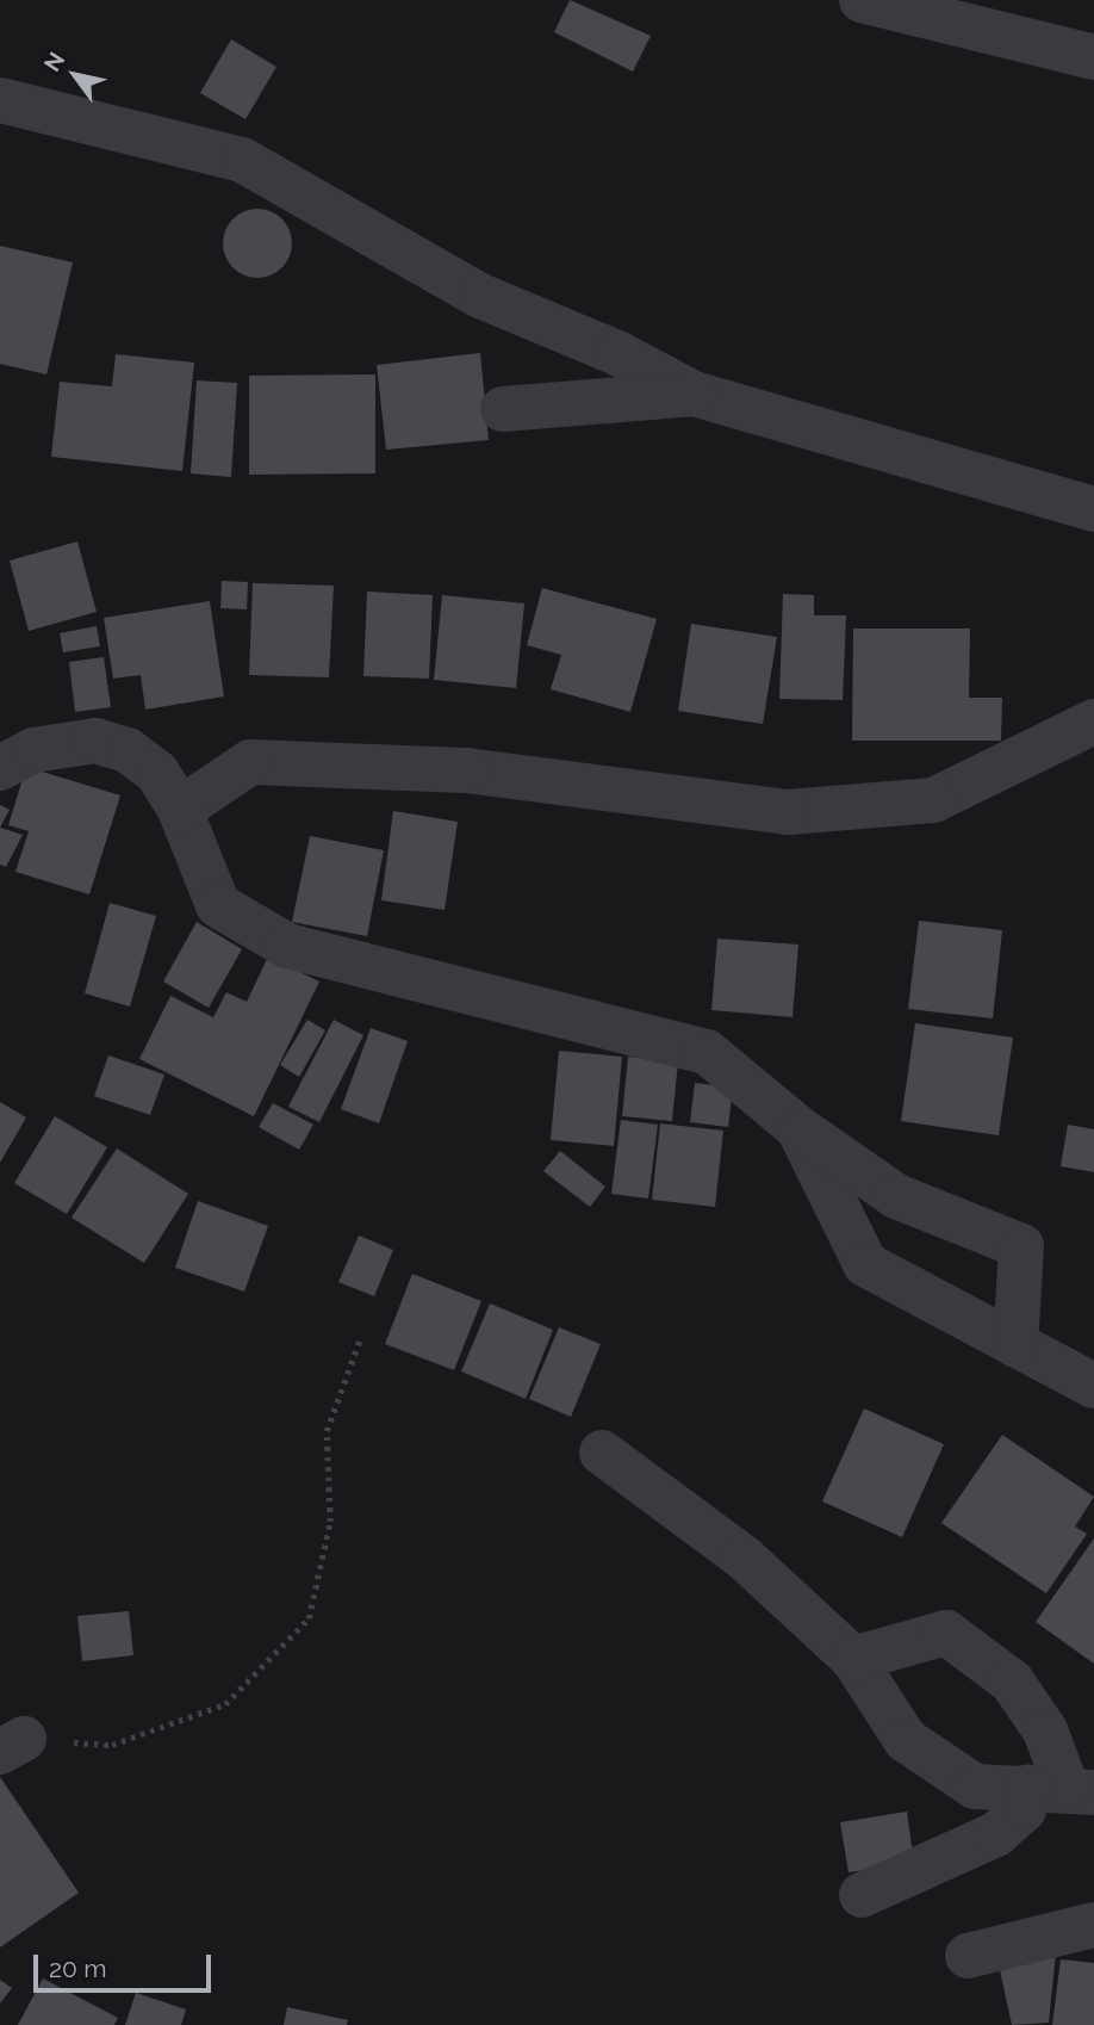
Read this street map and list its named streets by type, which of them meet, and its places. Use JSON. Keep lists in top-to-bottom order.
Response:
{
  "scale_bar": "20 m",
  "north": "top left"
}
